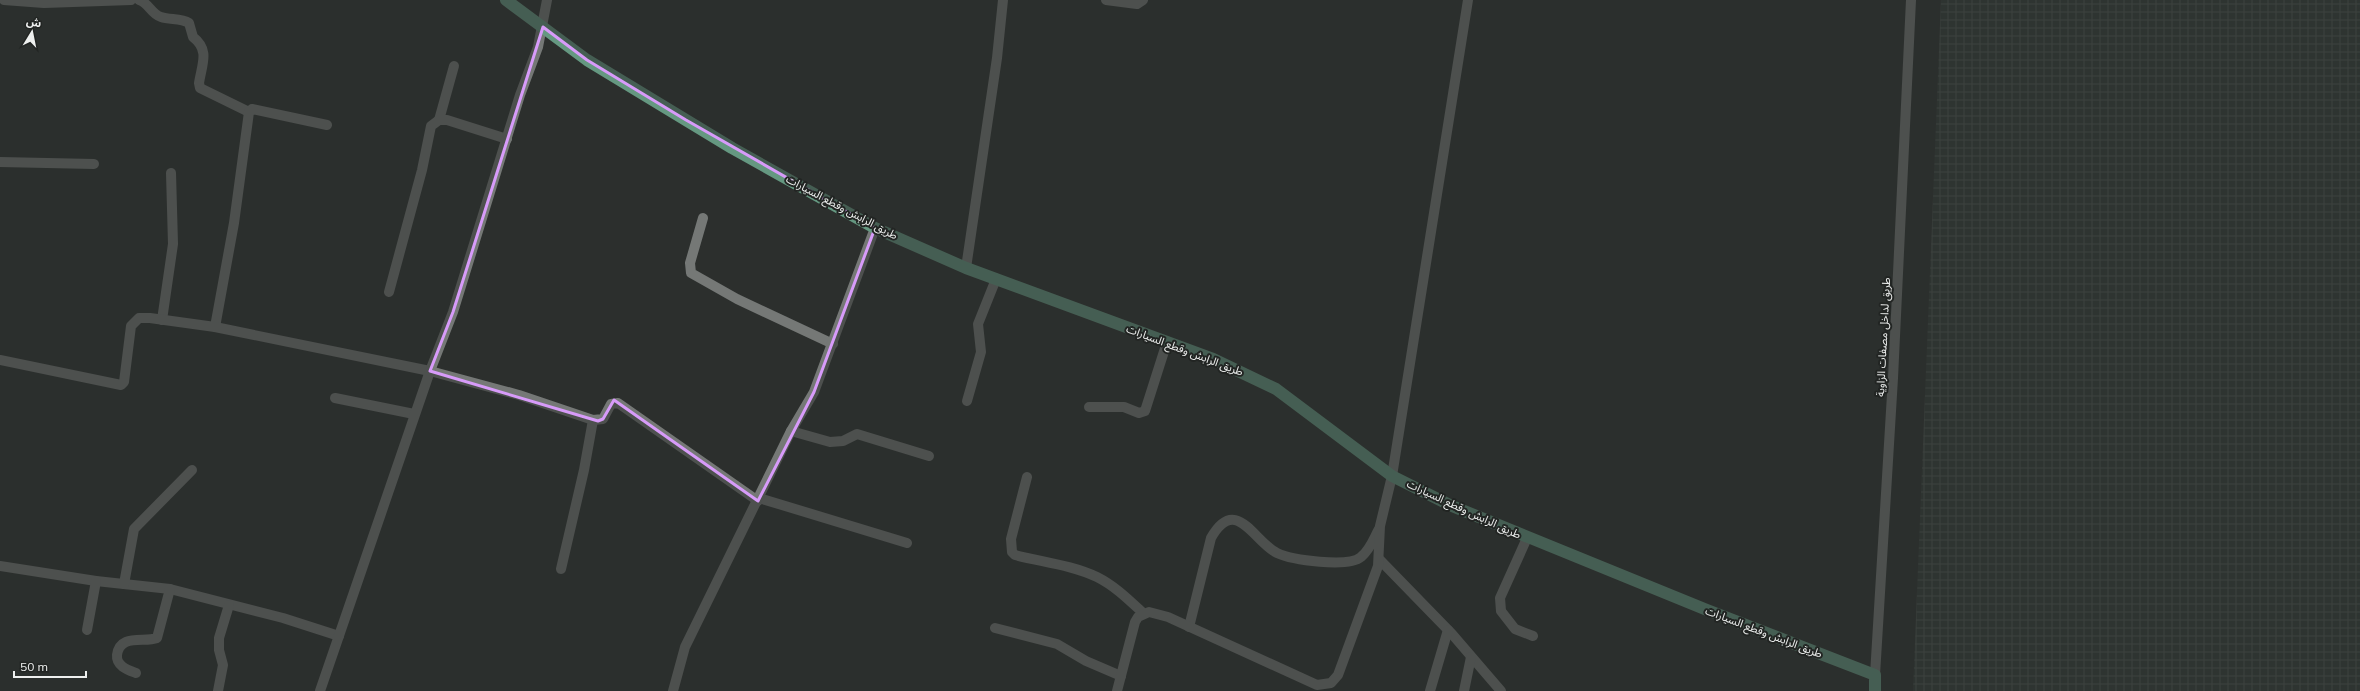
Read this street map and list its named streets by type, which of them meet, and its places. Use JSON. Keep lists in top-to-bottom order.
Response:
{
  "streets": {
    "main road": ["طريق الرابش وقطع السيارات"],
    "street": ["طريق لداخل مصفات الزاوية"]
  },
  "crossings": [
    ["طريق الرابش وقطع السيارات", "طريق لداخل مصفات الزاوية"]
  ],
  "scale_bar": "50 m",
  "north": "top"
}
